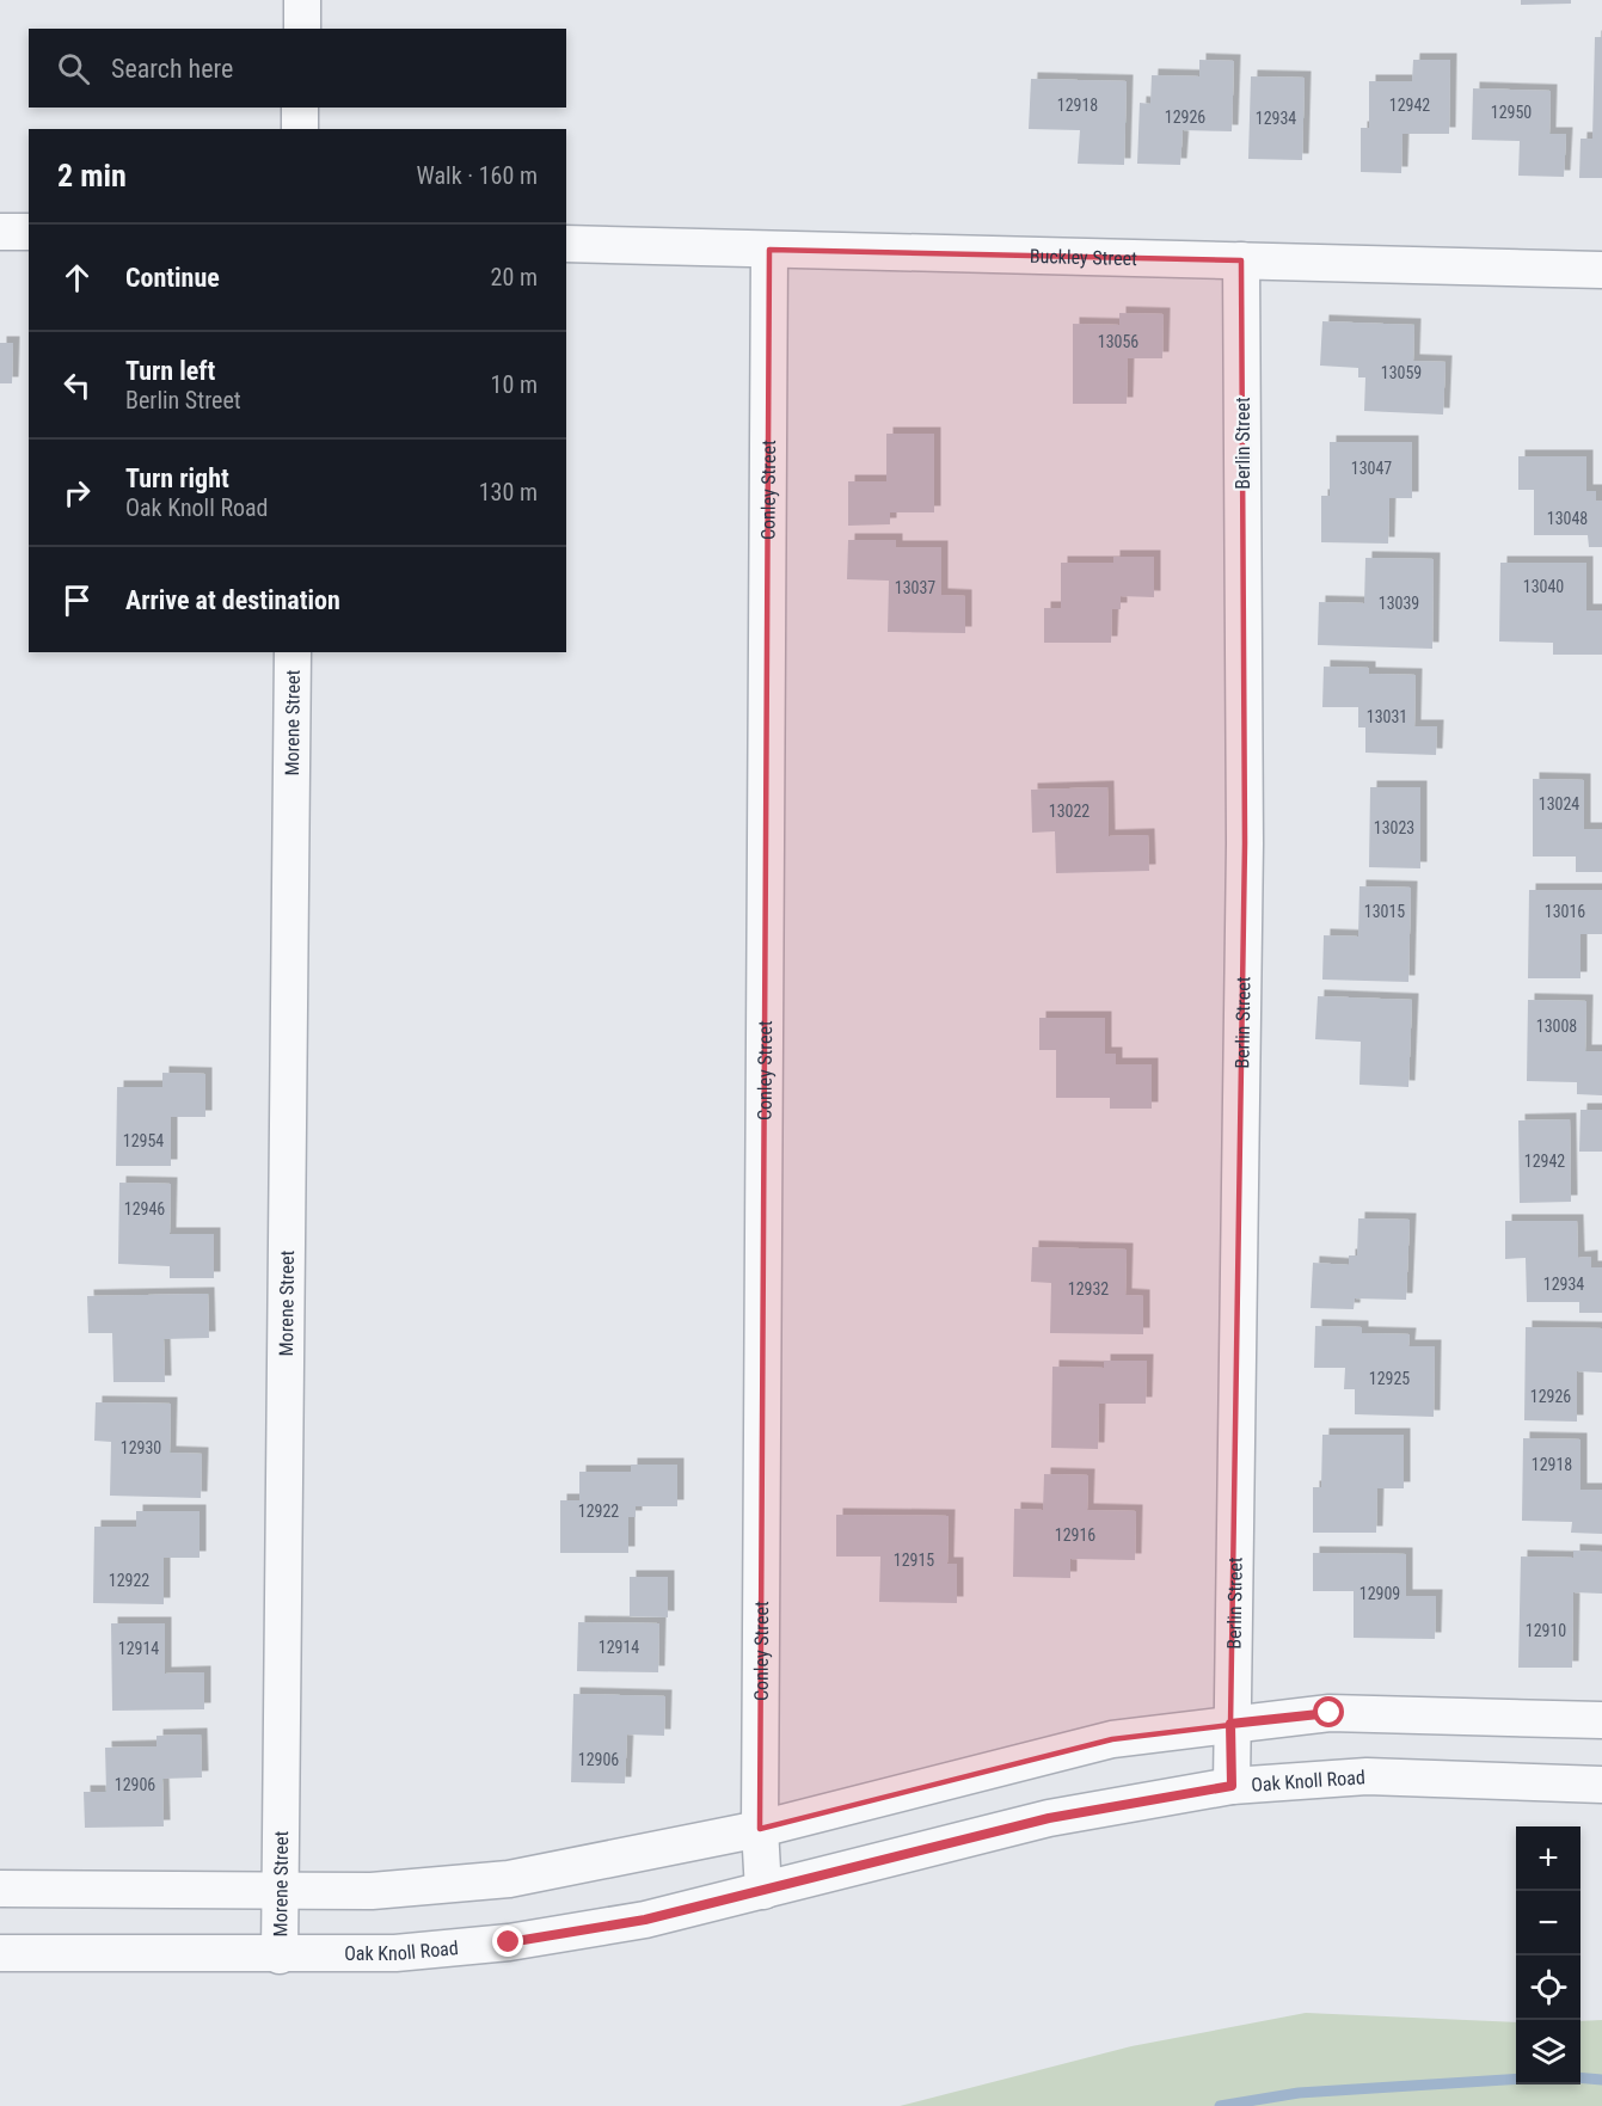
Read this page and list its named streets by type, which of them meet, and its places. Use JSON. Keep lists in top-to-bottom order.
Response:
{
  "streets": {
    "street": [
      "Buckley Street",
      "Berlin Street",
      "Conley Street",
      "Morene Street",
      "Oak Knoll Road"
    ]
  },
  "crossings": [
    ["Buckley Street", "Berlin Street"],
    ["Buckley Street", "Conley Street"],
    ["Berlin Street", "Oak Knoll Road"],
    ["Conley Street", "Oak Knoll Road"],
    ["Morene Street", "Oak Knoll Road"]
  ],
  "house_numbers": [
    "12918",
    "12942",
    "12950",
    "12926",
    "12934",
    "13056",
    "13059",
    "13047",
    "13048",
    "13040",
    "13037",
    "13039",
    "13031",
    "13024",
    "13022",
    "13023",
    "13015",
    "13016",
    "13008",
    "12954",
    "12942",
    "12946",
    "12934",
    "12932",
    "12925",
    "12926",
    "12930",
    "12918",
    "12922",
    "12916",
    "12915",
    "12922",
    "12909",
    "12910",
    "12914",
    "12914",
    "12906",
    "12906"
  ],
  "page": {
    "search": "Search here",
    "heading": ["2 min", "Walk · 160 m"],
    "list": [
      ["Continue", "20 m"],
      ["Turn left", "Berlin Street", "10 m"],
      ["Turn right", "Oak Knoll Road", "130 m"],
      "Arrive at destination"
    ],
    "map_buttons": ["+", "−"]
  }
}
